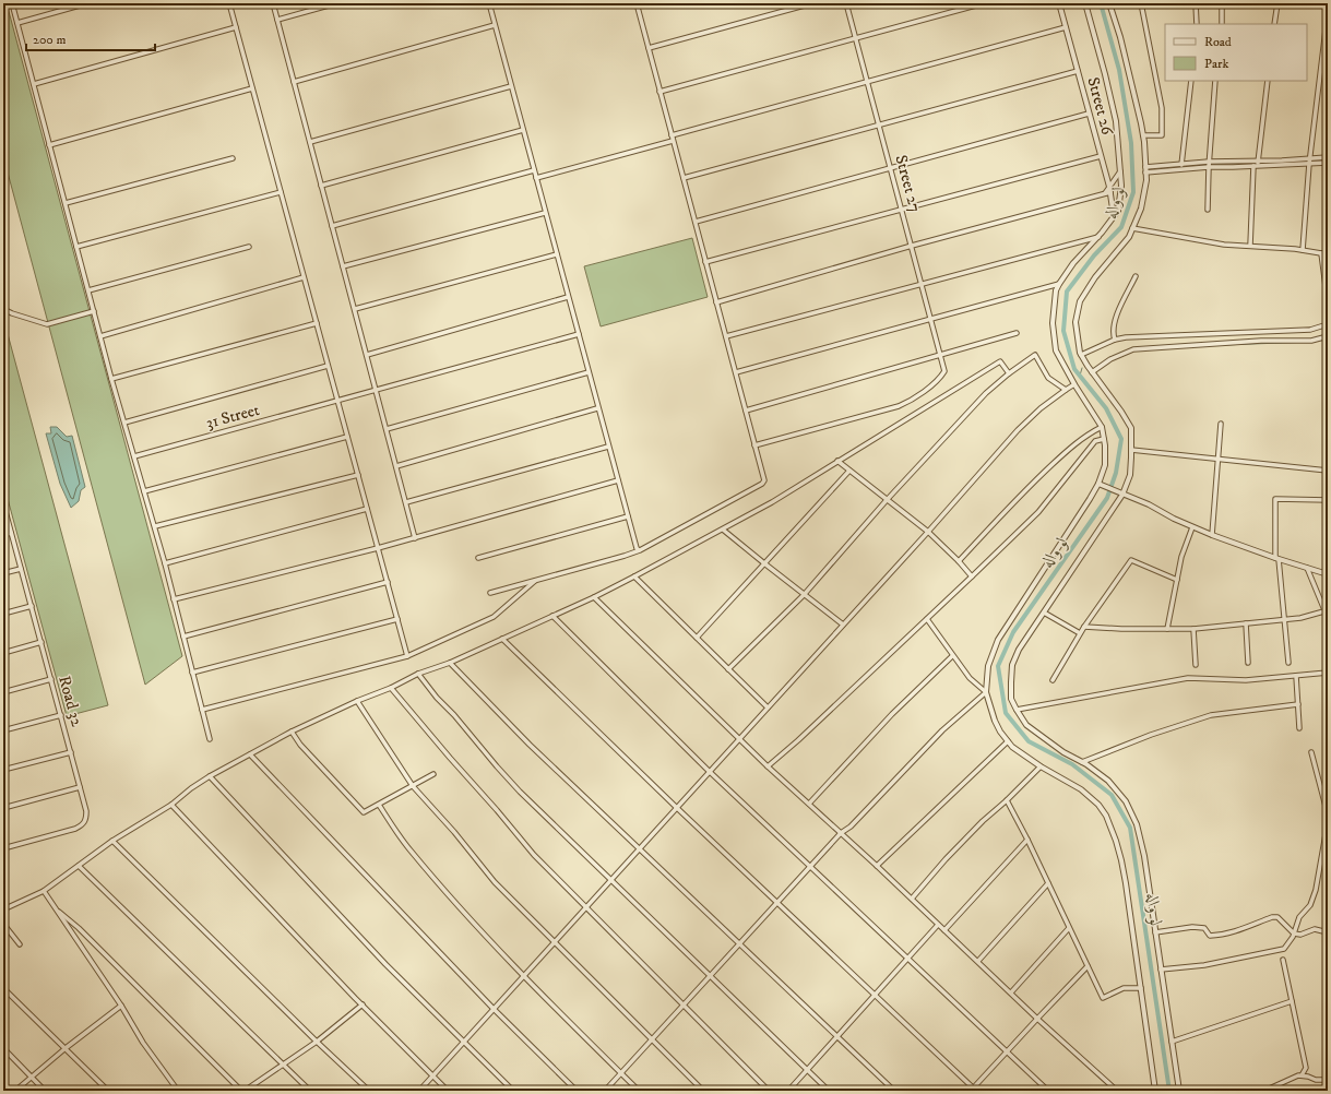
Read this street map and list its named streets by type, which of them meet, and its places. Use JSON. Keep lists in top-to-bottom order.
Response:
{
  "streets": {
    "street": [
      "Street 26",
      "Street 27",
      "31 Street",
      "Road 32"
    ]
  },
  "water": ["لو واله"],
  "legend": ["Road", "Park"],
  "scale_bar": "200 m"
}
